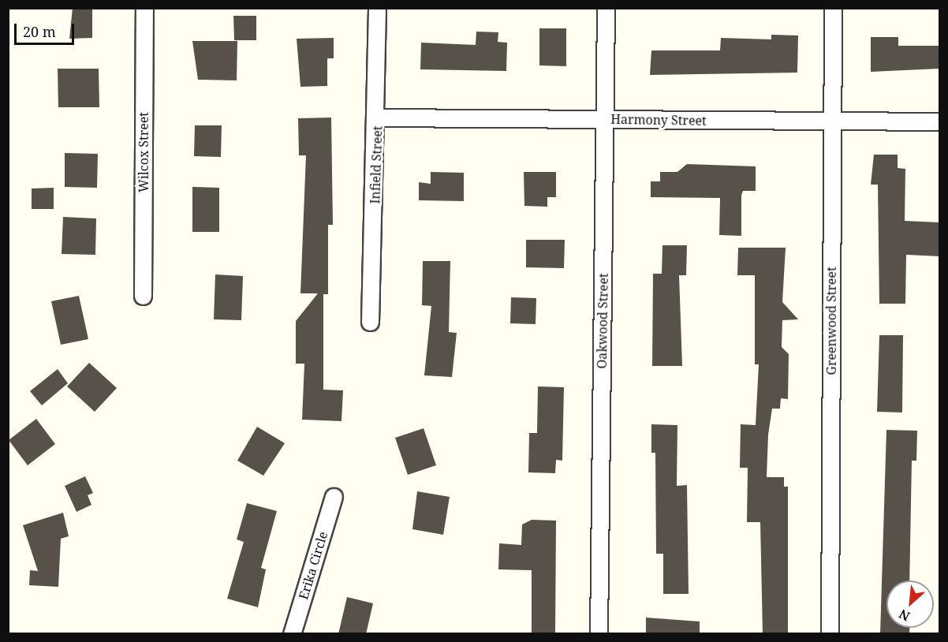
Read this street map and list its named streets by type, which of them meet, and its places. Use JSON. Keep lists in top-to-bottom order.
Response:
{
  "streets": {
    "street": [
      "Harmony Street",
      "Wilcox Street",
      "Infield Street",
      "Oakwood Street",
      "Greenwood Street",
      "Erika Circle"
    ]
  },
  "crossings": [
    ["Harmony Street", "Infield Street"],
    ["Harmony Street", "Oakwood Street"],
    ["Harmony Street", "Greenwood Street"]
  ],
  "scale_bar": "20 m",
  "north": "bottom left"
}
